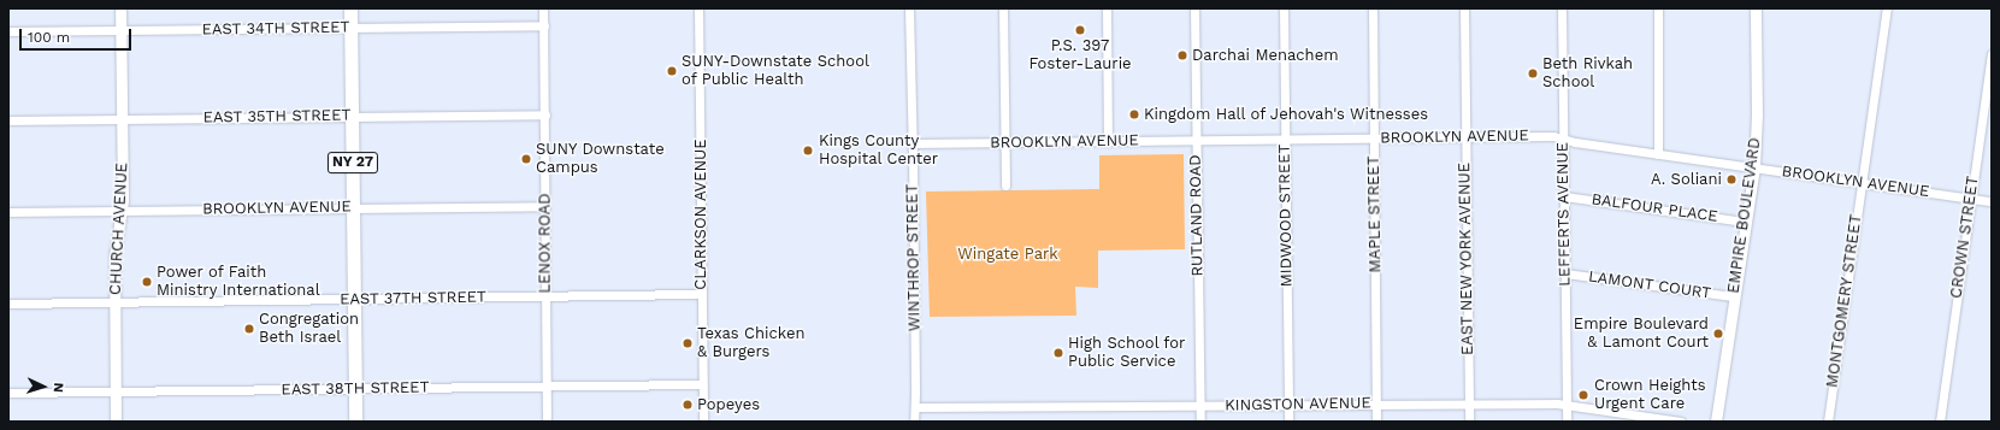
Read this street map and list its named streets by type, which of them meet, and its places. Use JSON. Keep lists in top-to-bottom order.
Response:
{
  "streets": {
    "highway": ["NY 27"],
    "main road": ["EMPIRE BOULEVARD", "CHURCH AVENUE"],
    "street": [
      "EAST 34TH STREET",
      "EAST 35TH STREET",
      "BROOKLYN AVENUE",
      "BALFOUR PLACE",
      "CLARKSON AVENUE",
      "MAPLE STREET",
      "LEFFERTS AVENUE",
      "RUTLAND ROAD",
      "MIDWOOD STREET",
      "CROWN STREET",
      "LENOX ROAD",
      "WINTHROP STREET",
      "EAST NEW YORK AVENUE",
      "LAMONT COURT",
      "EAST 37TH STREET",
      "MONTGOMERY STREET",
      "EAST 38TH STREET",
      "KINGSTON AVENUE"
    ]
  },
  "crossings": [
    ["EAST 34TH STREET", "NY 27"],
    ["EAST 34TH STREET", "CHURCH AVENUE"],
    ["EAST 34TH STREET", "LENOX ROAD"],
    ["EAST 35TH STREET", "NY 27"],
    ["EAST 35TH STREET", "CHURCH AVENUE"],
    ["EAST 35TH STREET", "LENOX ROAD"],
    ["BROOKLYN AVENUE", "NY 27"],
    ["BROOKLYN AVENUE", "MAPLE STREET"],
    ["BROOKLYN AVENUE", "LEFFERTS AVENUE"],
    ["BROOKLYN AVENUE", "RUTLAND ROAD"],
    ["BROOKLYN AVENUE", "MIDWOOD STREET"],
    ["BROOKLYN AVENUE", "EMPIRE BOULEVARD"],
    ["BROOKLYN AVENUE", "CHURCH AVENUE"],
    ["BROOKLYN AVENUE", "CROWN STREET"],
    ["BROOKLYN AVENUE", "LENOX ROAD"],
    ["BROOKLYN AVENUE", "WINTHROP STREET"],
    ["BROOKLYN AVENUE", "EAST NEW YORK AVENUE"],
    ["BROOKLYN AVENUE", "MONTGOMERY STREET"],
    ["NY 27", "EAST 37TH STREET"],
    ["NY 27", "EAST 38TH STREET"],
    ["BALFOUR PLACE", "LEFFERTS AVENUE"],
    ["BALFOUR PLACE", "EMPIRE BOULEVARD"],
    ["CLARKSON AVENUE", "EAST 37TH STREET"],
    ["CLARKSON AVENUE", "EAST 38TH STREET"],
    ["MAPLE STREET", "KINGSTON AVENUE"],
    ["LEFFERTS AVENUE", "LAMONT COURT"],
    ["LEFFERTS AVENUE", "KINGSTON AVENUE"],
    ["RUTLAND ROAD", "KINGSTON AVENUE"],
    ["MIDWOOD STREET", "KINGSTON AVENUE"],
    ["EMPIRE BOULEVARD", "LAMONT COURT"],
    ["CHURCH AVENUE", "EAST 37TH STREET"],
    ["CHURCH AVENUE", "EAST 38TH STREET"],
    ["LENOX ROAD", "EAST 37TH STREET"],
    ["LENOX ROAD", "EAST 38TH STREET"],
    ["WINTHROP STREET", "KINGSTON AVENUE"],
    ["EAST NEW YORK AVENUE", "KINGSTON AVENUE"]
  ],
  "parks": ["Wingate Park"],
  "places": [
    "P.S. 397 Foster-Laurie",
    "Darchai Menachem",
    "SUNY-Downstate School of Public Health",
    "Beth Rivkah School",
    "Kingdom Hall of Jehovah's Witnesses",
    "Kings County Hospital Center",
    "SUNY Downstate Campus",
    "A. Soliani",
    "Power of Faith Ministry International",
    "Congregation Beth Israel",
    "Empire Boulevard & Lamont Court",
    "Texas Chicken & Burgers",
    "High School for Public Service",
    "Crown Heights Urgent Care",
    "Popeyes"
  ],
  "scale_bar": "100 m",
  "north": "right"
}
